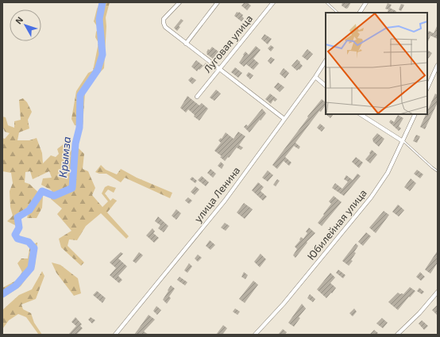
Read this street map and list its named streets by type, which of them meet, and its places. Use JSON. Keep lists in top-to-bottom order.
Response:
{
  "streets": {
    "street": ["Луговая улица", "улица Ленина", "Юбилейная улица"]
  },
  "water": ["Крымза"],
  "north": "top left"
}
